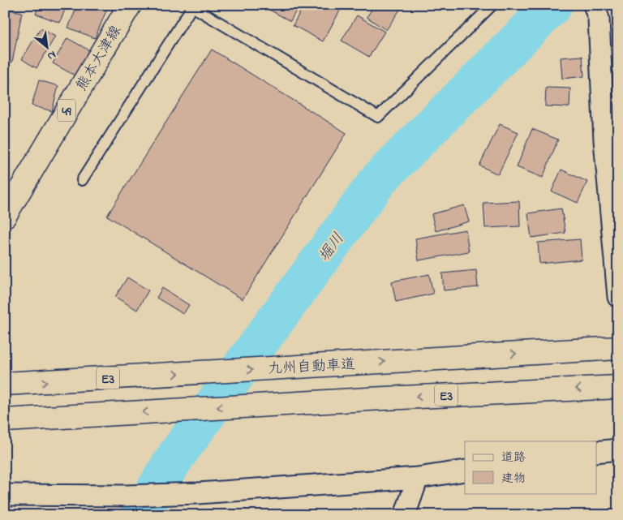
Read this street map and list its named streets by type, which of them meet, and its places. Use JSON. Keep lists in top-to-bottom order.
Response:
{
  "streets": {
    "main road": [
      "熊本大津線",
      "49",
      "九州自動車道",
      "E3"
    ]
  },
  "water": ["堀川"],
  "legend": ["道路", "建物"],
  "north": "bottom right"
}
